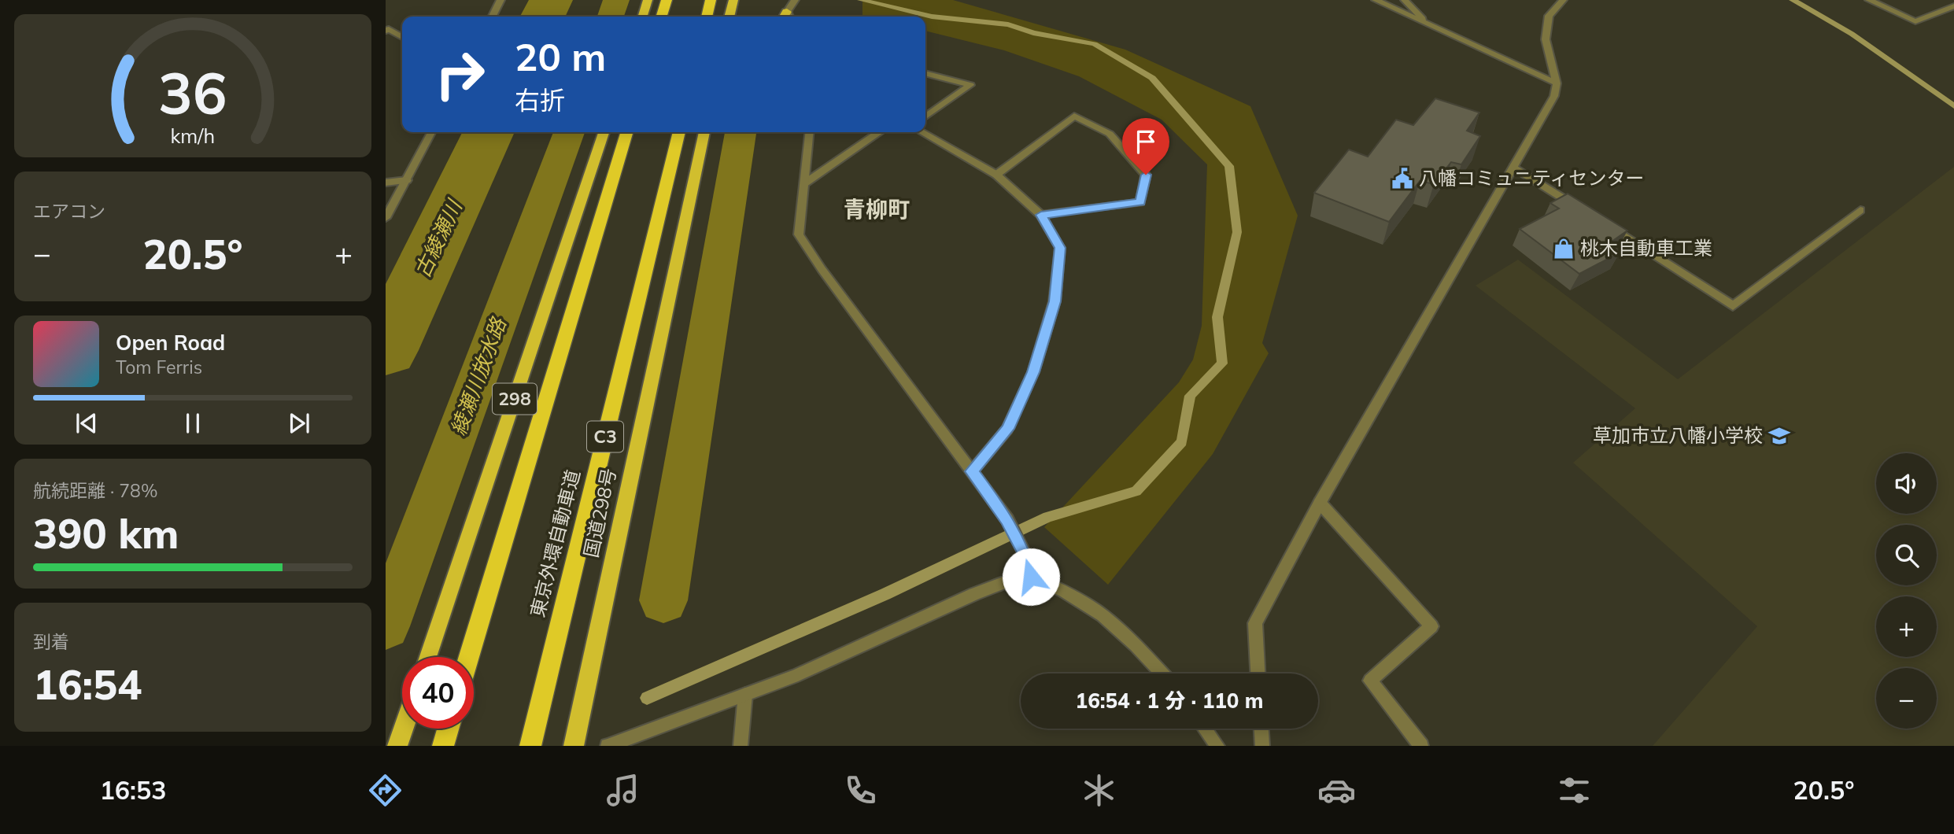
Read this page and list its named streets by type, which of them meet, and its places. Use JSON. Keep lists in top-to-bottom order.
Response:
{
  "streets": {
    "highway": [
      "298",
      "C3",
      "国道298号",
      "東京外環自動車道"
    ]
  },
  "districts": ["青柳町"],
  "water": ["古綾瀬川", "綾瀬川放水路"],
  "places": {
    "public building": ["八幡コミュニティセンター"],
    "shop": ["桃木自動車工業"],
    "school or university": ["草加市立八幡小学校"]
  },
  "page": {
    "turn": ["20 m", "右折"],
    "tile": [
      "エアコン",
      ["航続距離 · 78%", "390 km"],
      ["到着", "16:54"]
    ],
    "heat": ["−", "20.5°", "+"],
    "song": ["Open Road", "Tom Ferris"],
    "map_buttons": ["+", "−"],
    "limit": "40",
    "trip": "16:54 · 1 分 · 110 m",
    "tabs": ["16:53", "20.5°"],
    "gauge": ["36", "km/h"]
  }
}
